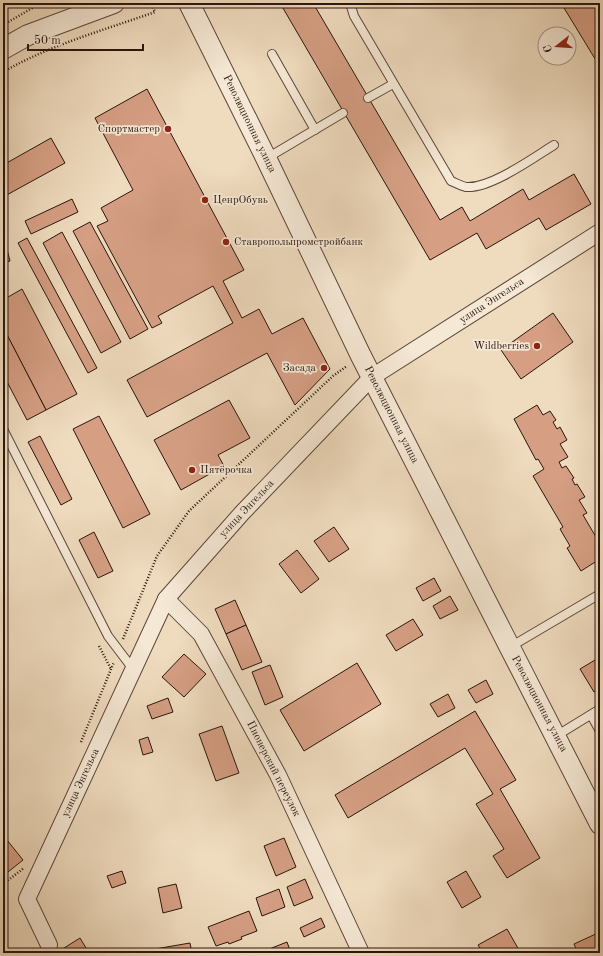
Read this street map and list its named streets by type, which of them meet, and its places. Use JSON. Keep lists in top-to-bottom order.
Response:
{
  "streets": {
    "street": ["Революционная улица", "улица Энгельса", "Пионерский переулок"]
  },
  "crossings": [
    ["Революционная улица", "улица Энгельса"],
    ["улица Энгельса", "Пионерский переулок"]
  ],
  "places": [
    "Спортмастер",
    "ЦенрОбувь",
    "Ставропольпромстройбанк",
    "Wildberries",
    "Засада",
    "Пятёрочка"
  ],
  "scale_bar": "50 m",
  "north": "left"
}
